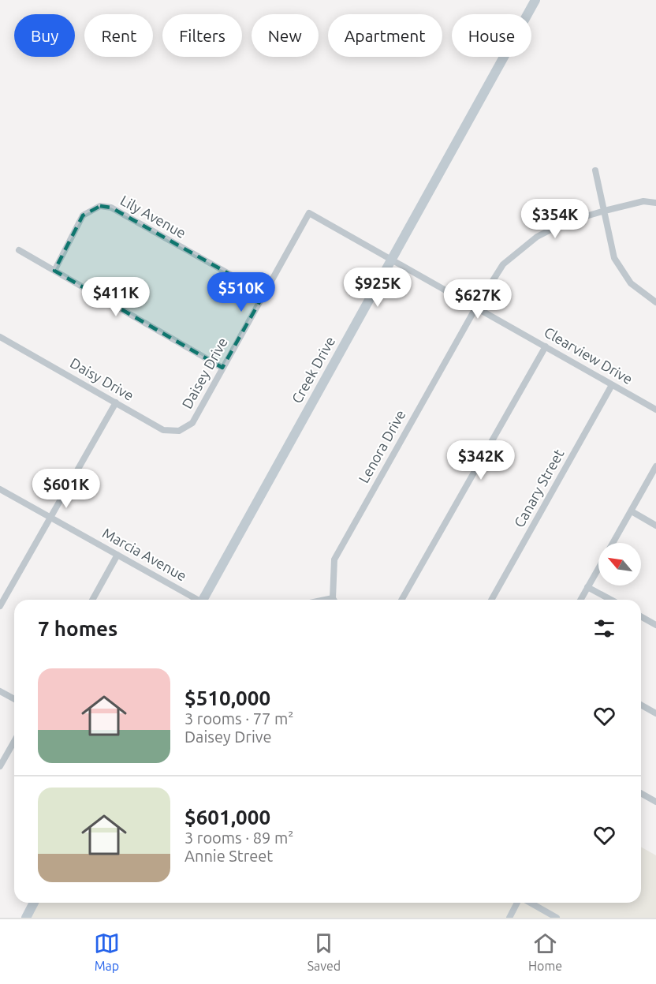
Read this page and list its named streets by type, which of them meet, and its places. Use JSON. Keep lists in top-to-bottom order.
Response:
{
  "streets": {
    "street": [
      "Lily Avenue",
      "Clearview Drive",
      "Creek Drive",
      "Daisey Drive",
      "Daisy Drive",
      "Lenora Drive",
      "Canary Street",
      "Marcia Avenue"
    ]
  },
  "crossings": [
    ["Lily Avenue", "Daisey Drive"],
    ["Clearview Drive", "Creek Drive"],
    ["Clearview Drive", "Daisey Drive"],
    ["Clearview Drive", "Lenora Drive"],
    ["Clearview Drive", "Canary Street"],
    ["Daisey Drive", "Daisy Drive"]
  ],
  "north": "top left",
  "page": {
    "chip": [
      "Buy",
      "Rent",
      "Filters",
      "New",
      "Apartment",
      "House"
    ],
    "price": [
      "$354K",
      "$925K",
      "$510K",
      "$411K",
      "$627K",
      "$342K",
      "$601K"
    ],
    "heading": "7 homes",
    "list": [
      {
        "name": "$510,000",
        "note": "3 rooms · 77 m² · Daisey Drive"
      },
      {
        "name": "$601,000",
        "note": "3 rooms · 89 m² · Annie Street"
      }
    ],
    "tabs": ["Map", "Saved", "Home"]
  }
}
